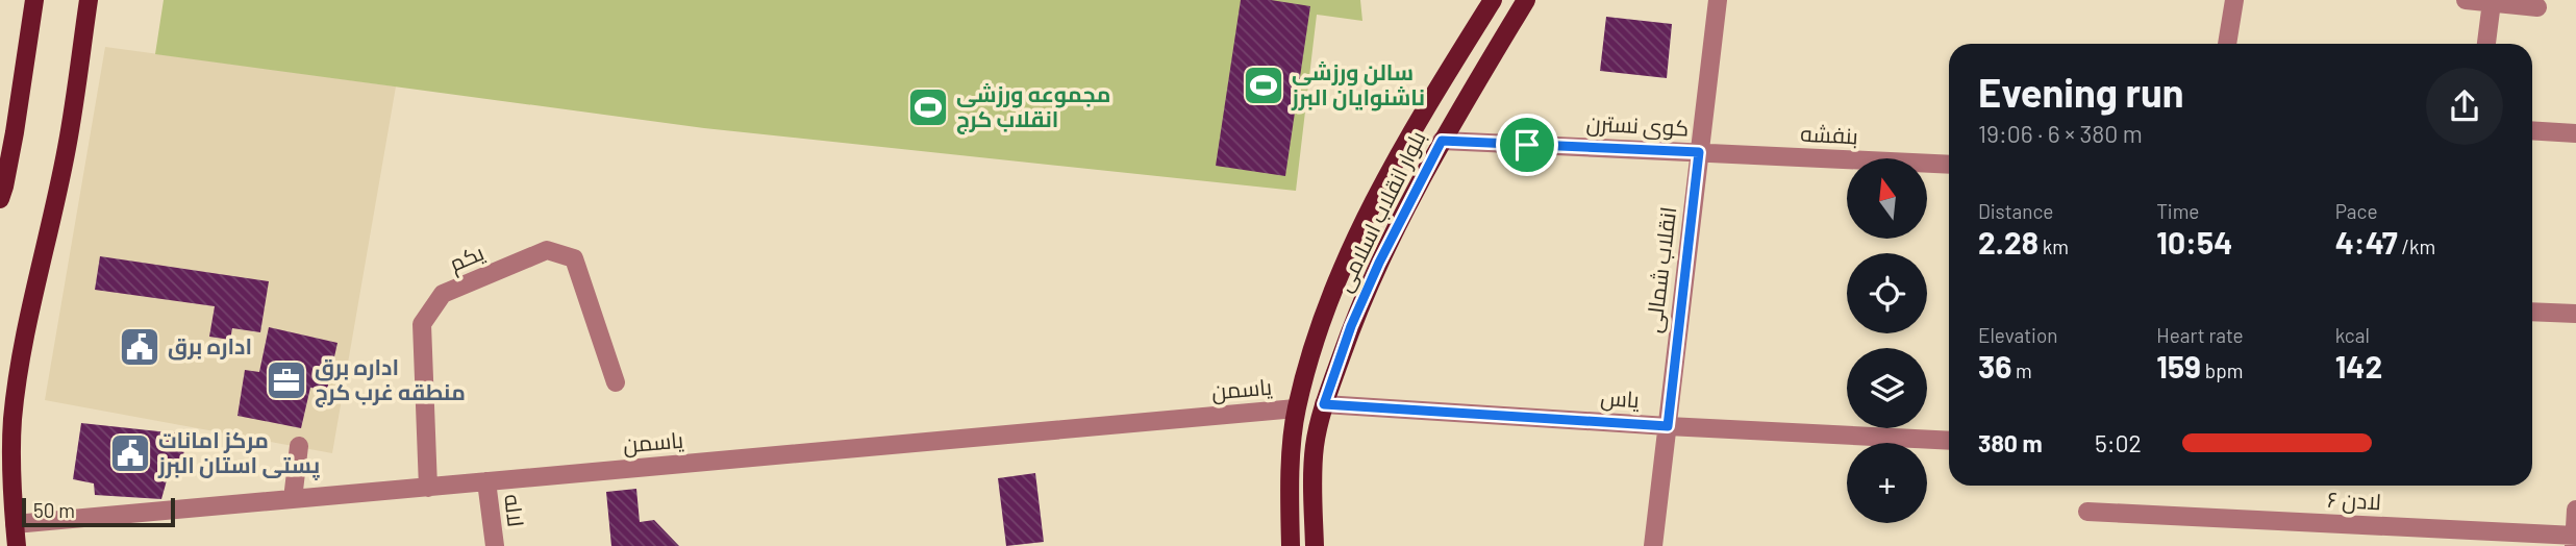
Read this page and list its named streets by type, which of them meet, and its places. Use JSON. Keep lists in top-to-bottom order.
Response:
{
  "streets": {
    "main road": ["بلوار انقلاب اسلامی"],
    "street": [
      "کوی نسترن",
      "بنفشه",
      "یکم",
      "انقلاب شمالی",
      "یاسمن",
      "یاس",
      "لادن ۶",
      "لاله"
    ]
  },
  "crossings": [
    ["کوی نسترن", "بنفشه"],
    ["کوی نسترن", "بلوار انقلاب اسلامی"],
    ["کوی نسترن", "انقلاب شمالی"],
    ["بنفشه", "انقلاب شمالی"],
    ["بلوار انقلاب اسلامی", "یاسمن"],
    ["بلوار انقلاب اسلامی", "یاس"],
    ["یکم", "یاسمن"],
    ["انقلاب شمالی", "یاس"],
    ["یاسمن", "لاله"]
  ],
  "places": {
    "sports": ["سالن ورزشی ناشنوایان البرز", "مجموعه ورزشی انقلاب کرج"],
    "public building": ["اداره برق", "مرکز امانات پستی استان البرز"],
    "office": ["اداره برق منطقه غرب کرج"]
  },
  "scale_bar": "50 m",
  "north": "top",
  "page": {
    "heading": ["Evening run", "19:06 · 6 × 380 m"],
    "map_buttons": "+",
    "stats": [
      ["Distance", "2.28 km"],
      ["Time", "10:54"],
      ["Pace", "4:47 /km"],
      ["Elevation", "36 m"],
      ["Heart rate", "159 bpm"],
      ["kcal", "142"]
    ],
    "list": [
      {
        "name": "380 m",
        "note": "5:02"
      }
    ],
    "scale": "50 m"
  }
}
